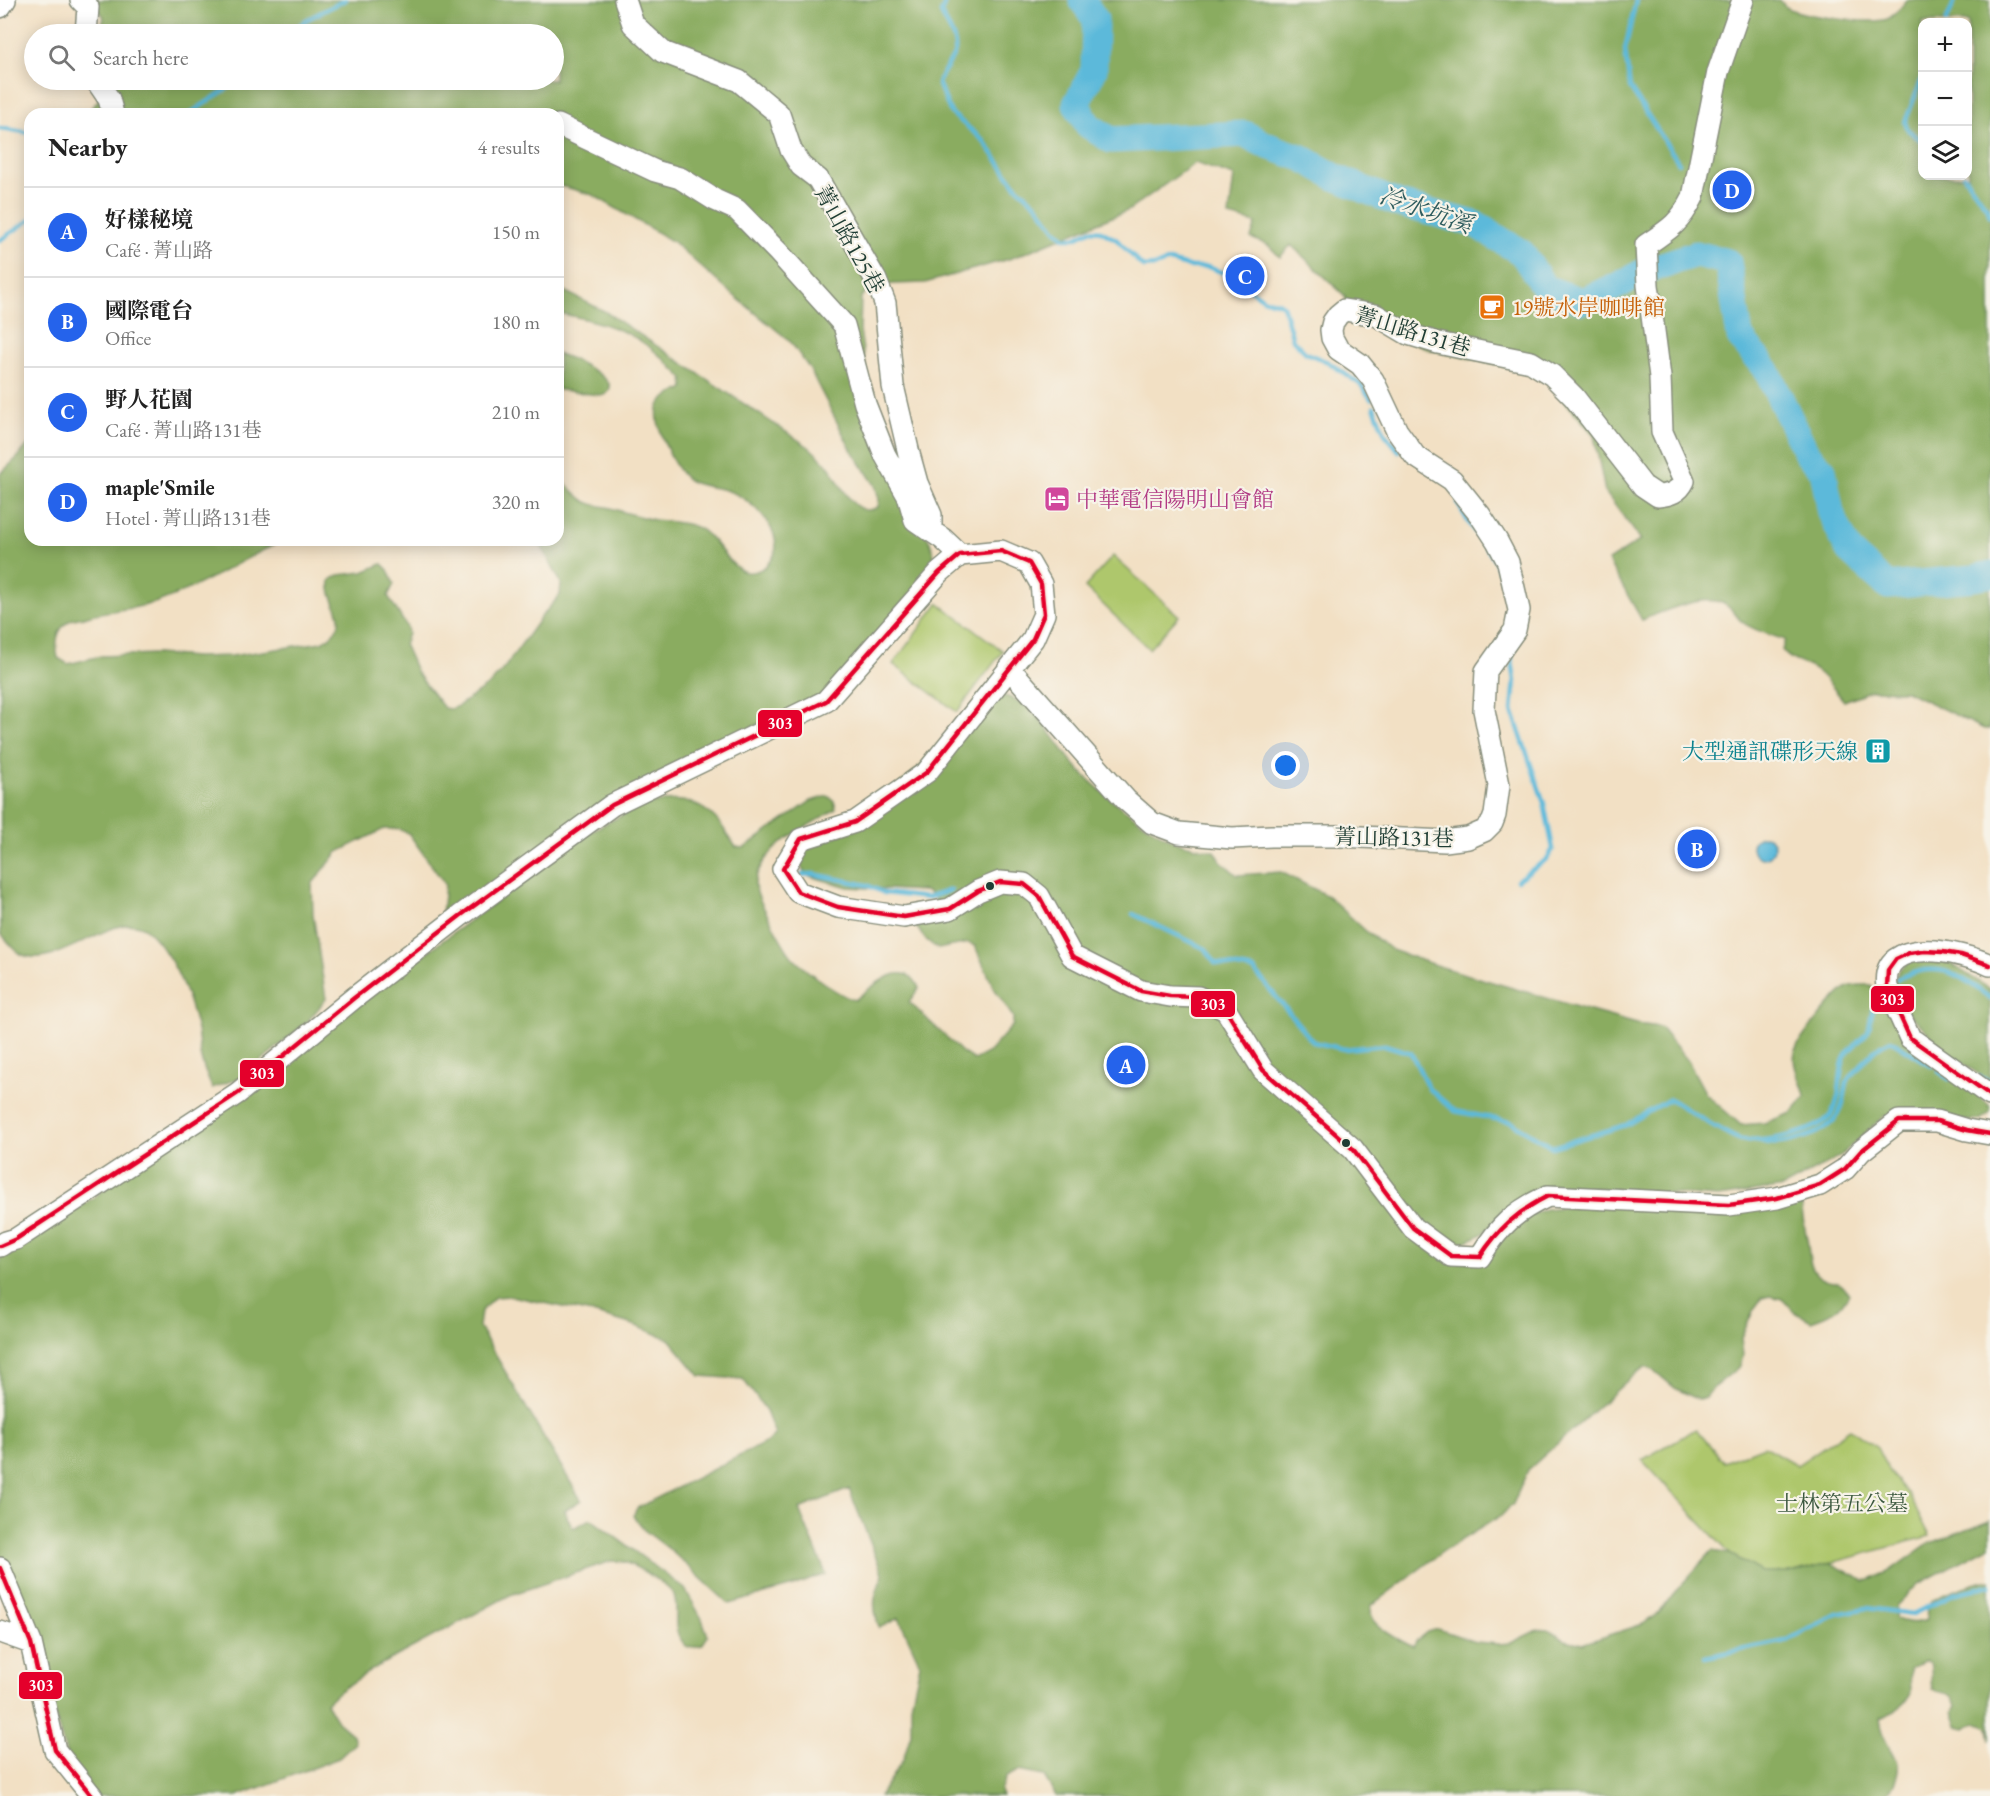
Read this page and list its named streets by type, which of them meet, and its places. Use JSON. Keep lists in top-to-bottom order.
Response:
{
  "streets": {
    "street": ["菁山路125巷", "菁山路131巷"]
  },
  "water": ["冷水坑溪"],
  "parks": ["士林第五公墓"],
  "places": {
    "cafe": ["19號水岸咖啡館"],
    "hotel": ["中華電信陽明山會館"],
    "building": ["大型通訊碟形天線"]
  },
  "lines": ["transit line 303"],
  "page": {
    "map_buttons": ["+", "−"],
    "search": "Search here",
    "heading": ["Nearby", "4 results"],
    "pins": [
      "D",
      "C",
      "B",
      "A"
    ],
    "list": [
      {
        "mark": "A",
        "name": "好樣秘境",
        "note": "Café · 菁山路",
        "value": "150 m"
      },
      {
        "mark": "B",
        "name": "國際電台",
        "note": "Office",
        "value": "180 m"
      },
      {
        "mark": "C",
        "name": "野人花園",
        "note": "Café · 菁山路131巷",
        "value": "210 m"
      },
      {
        "mark": "D",
        "name": "maple'Smile",
        "note": "Hotel · 菁山路131巷",
        "value": "320 m"
      }
    ]
  }
}
